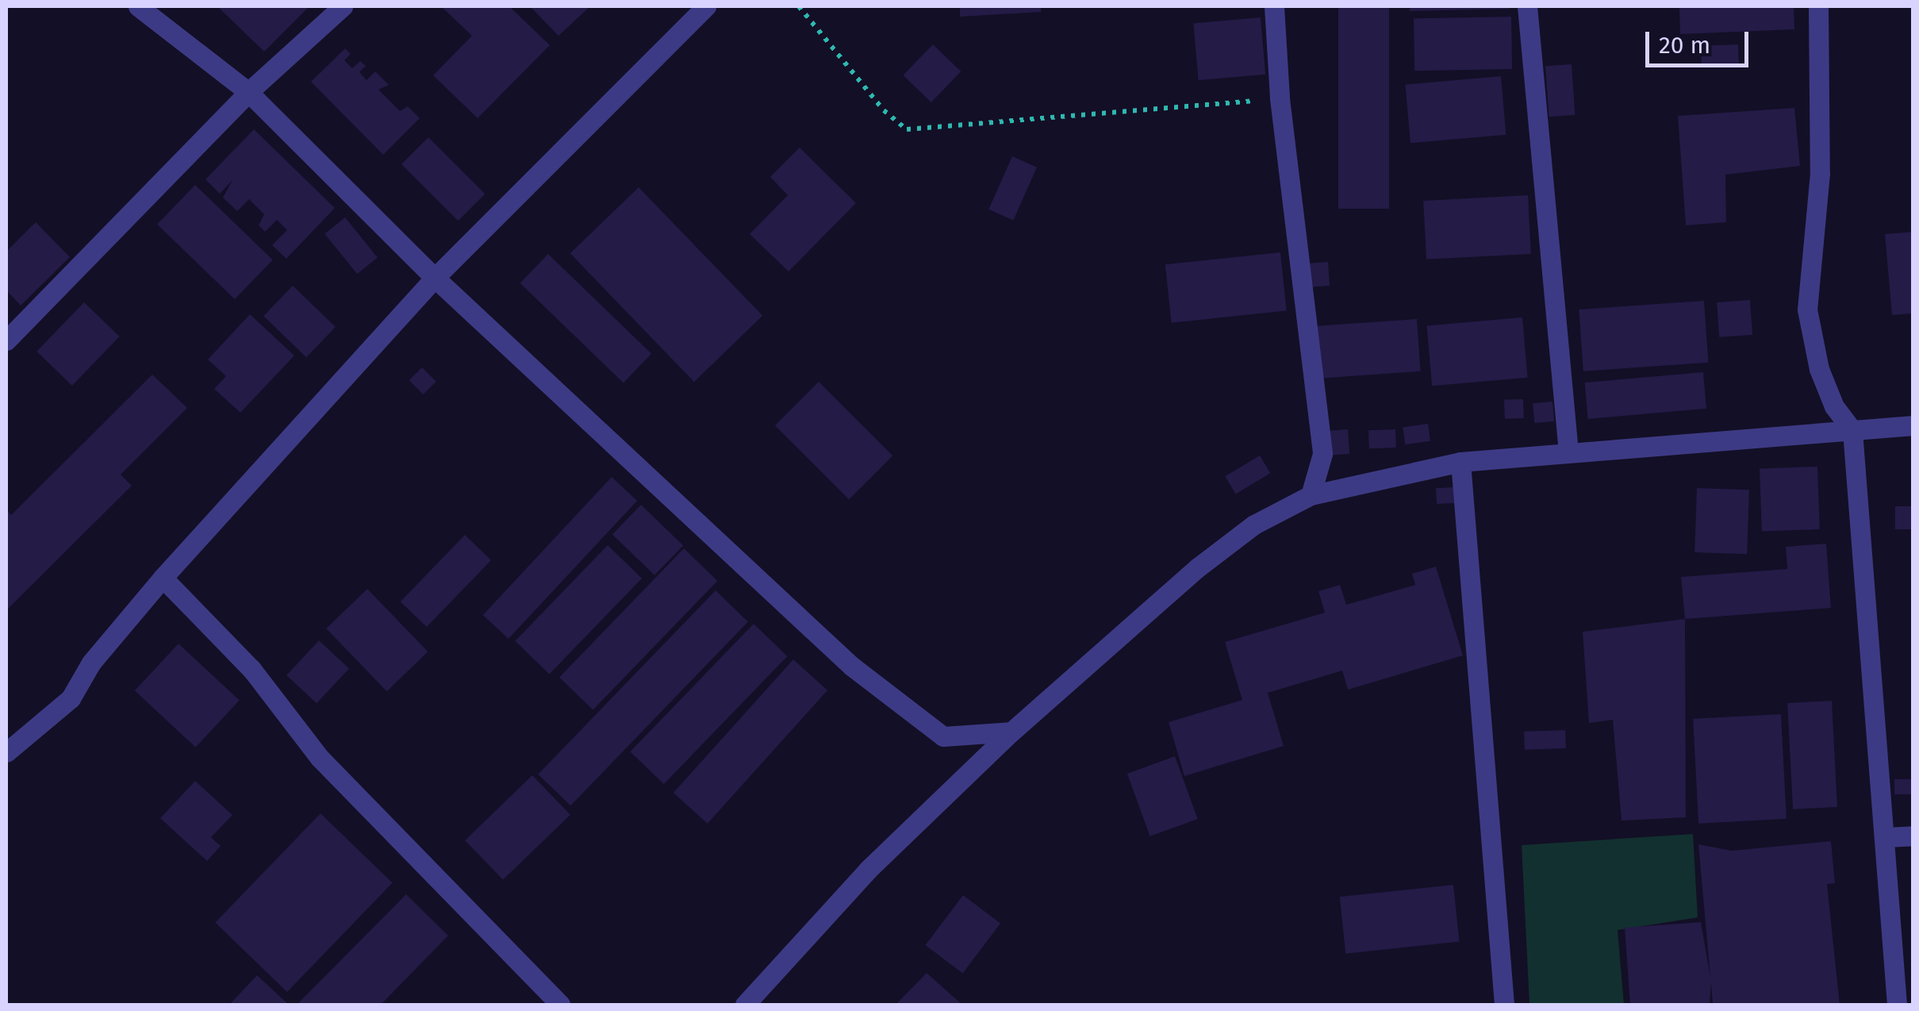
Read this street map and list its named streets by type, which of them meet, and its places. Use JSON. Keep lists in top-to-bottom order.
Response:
{
  "scale_bar": "20 m"
}
